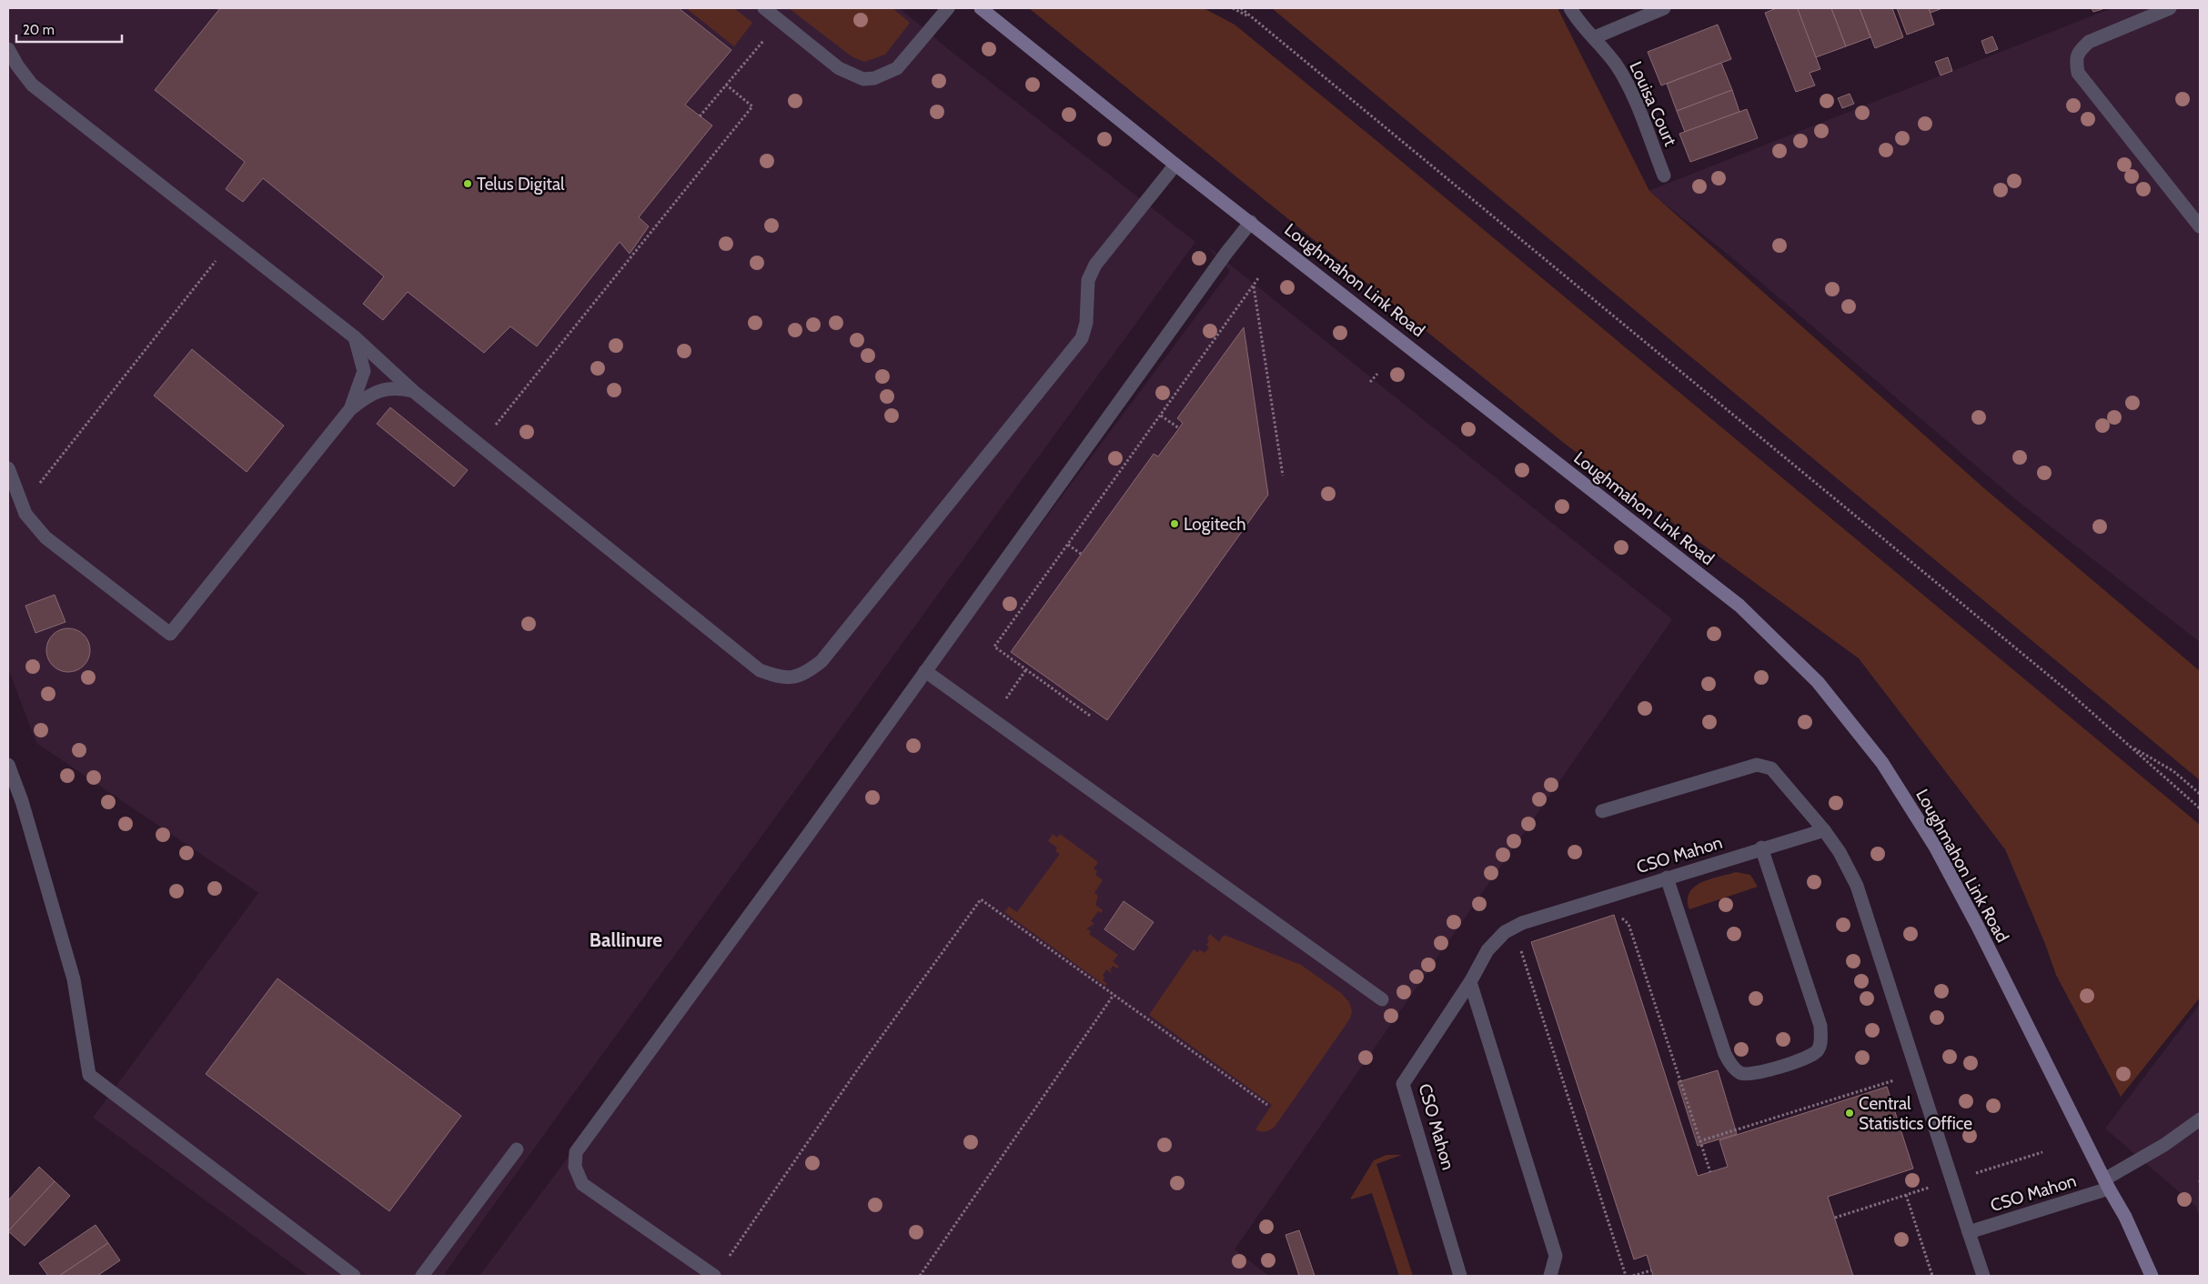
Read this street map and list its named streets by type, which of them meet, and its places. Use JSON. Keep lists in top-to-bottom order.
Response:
{
  "streets": {
    "main road": ["Loughmahon Link Road"],
    "street": ["Louisa Court", "CSO Mahon"]
  },
  "crossings": [
    ["Loughmahon Link Road", "CSO Mahon"]
  ],
  "districts": ["Ballinure"],
  "places": ["Telus Digital", "Logitech", "Central Statistics Office"],
  "scale_bar": "20 m"
}
